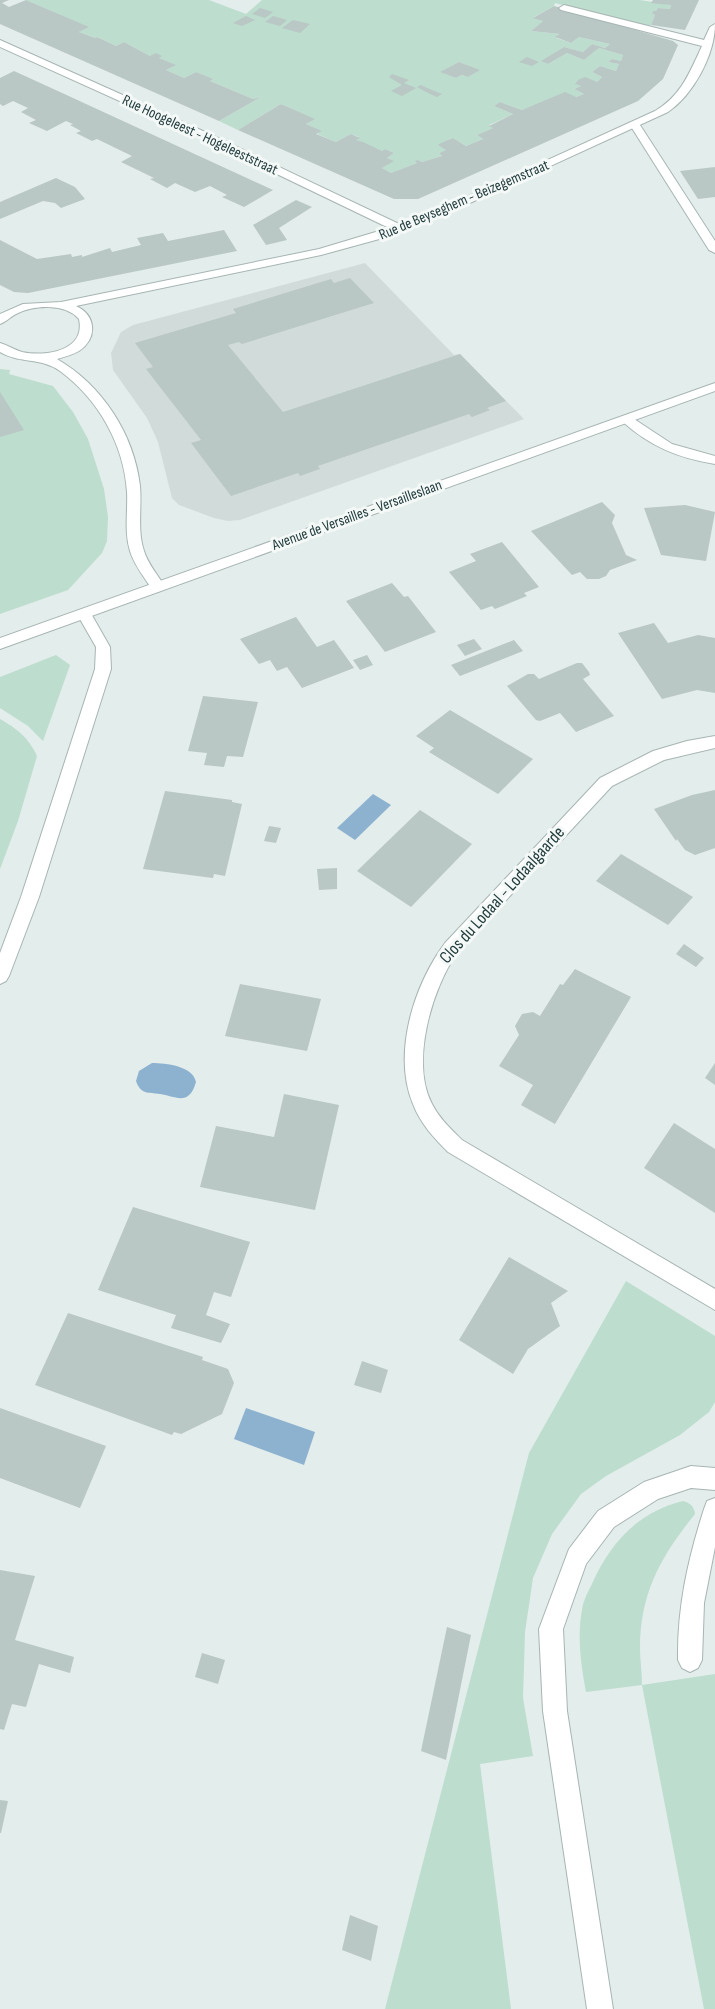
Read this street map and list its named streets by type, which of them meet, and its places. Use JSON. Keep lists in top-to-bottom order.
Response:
{
  "streets": {
    "street": [
      "Rue Hoogeleest - Hogeleeststraat",
      "Rue de Beyseghem - Beizegemstraat",
      "Avenue de Versailles - Versailleslaan",
      "Clos du Lodaal - Lodaalgaarde"
    ]
  },
  "crossings": [
    ["Rue Hoogeleest - Hogeleeststraat", "Rue de Beyseghem - Beizegemstraat"]
  ]
}
